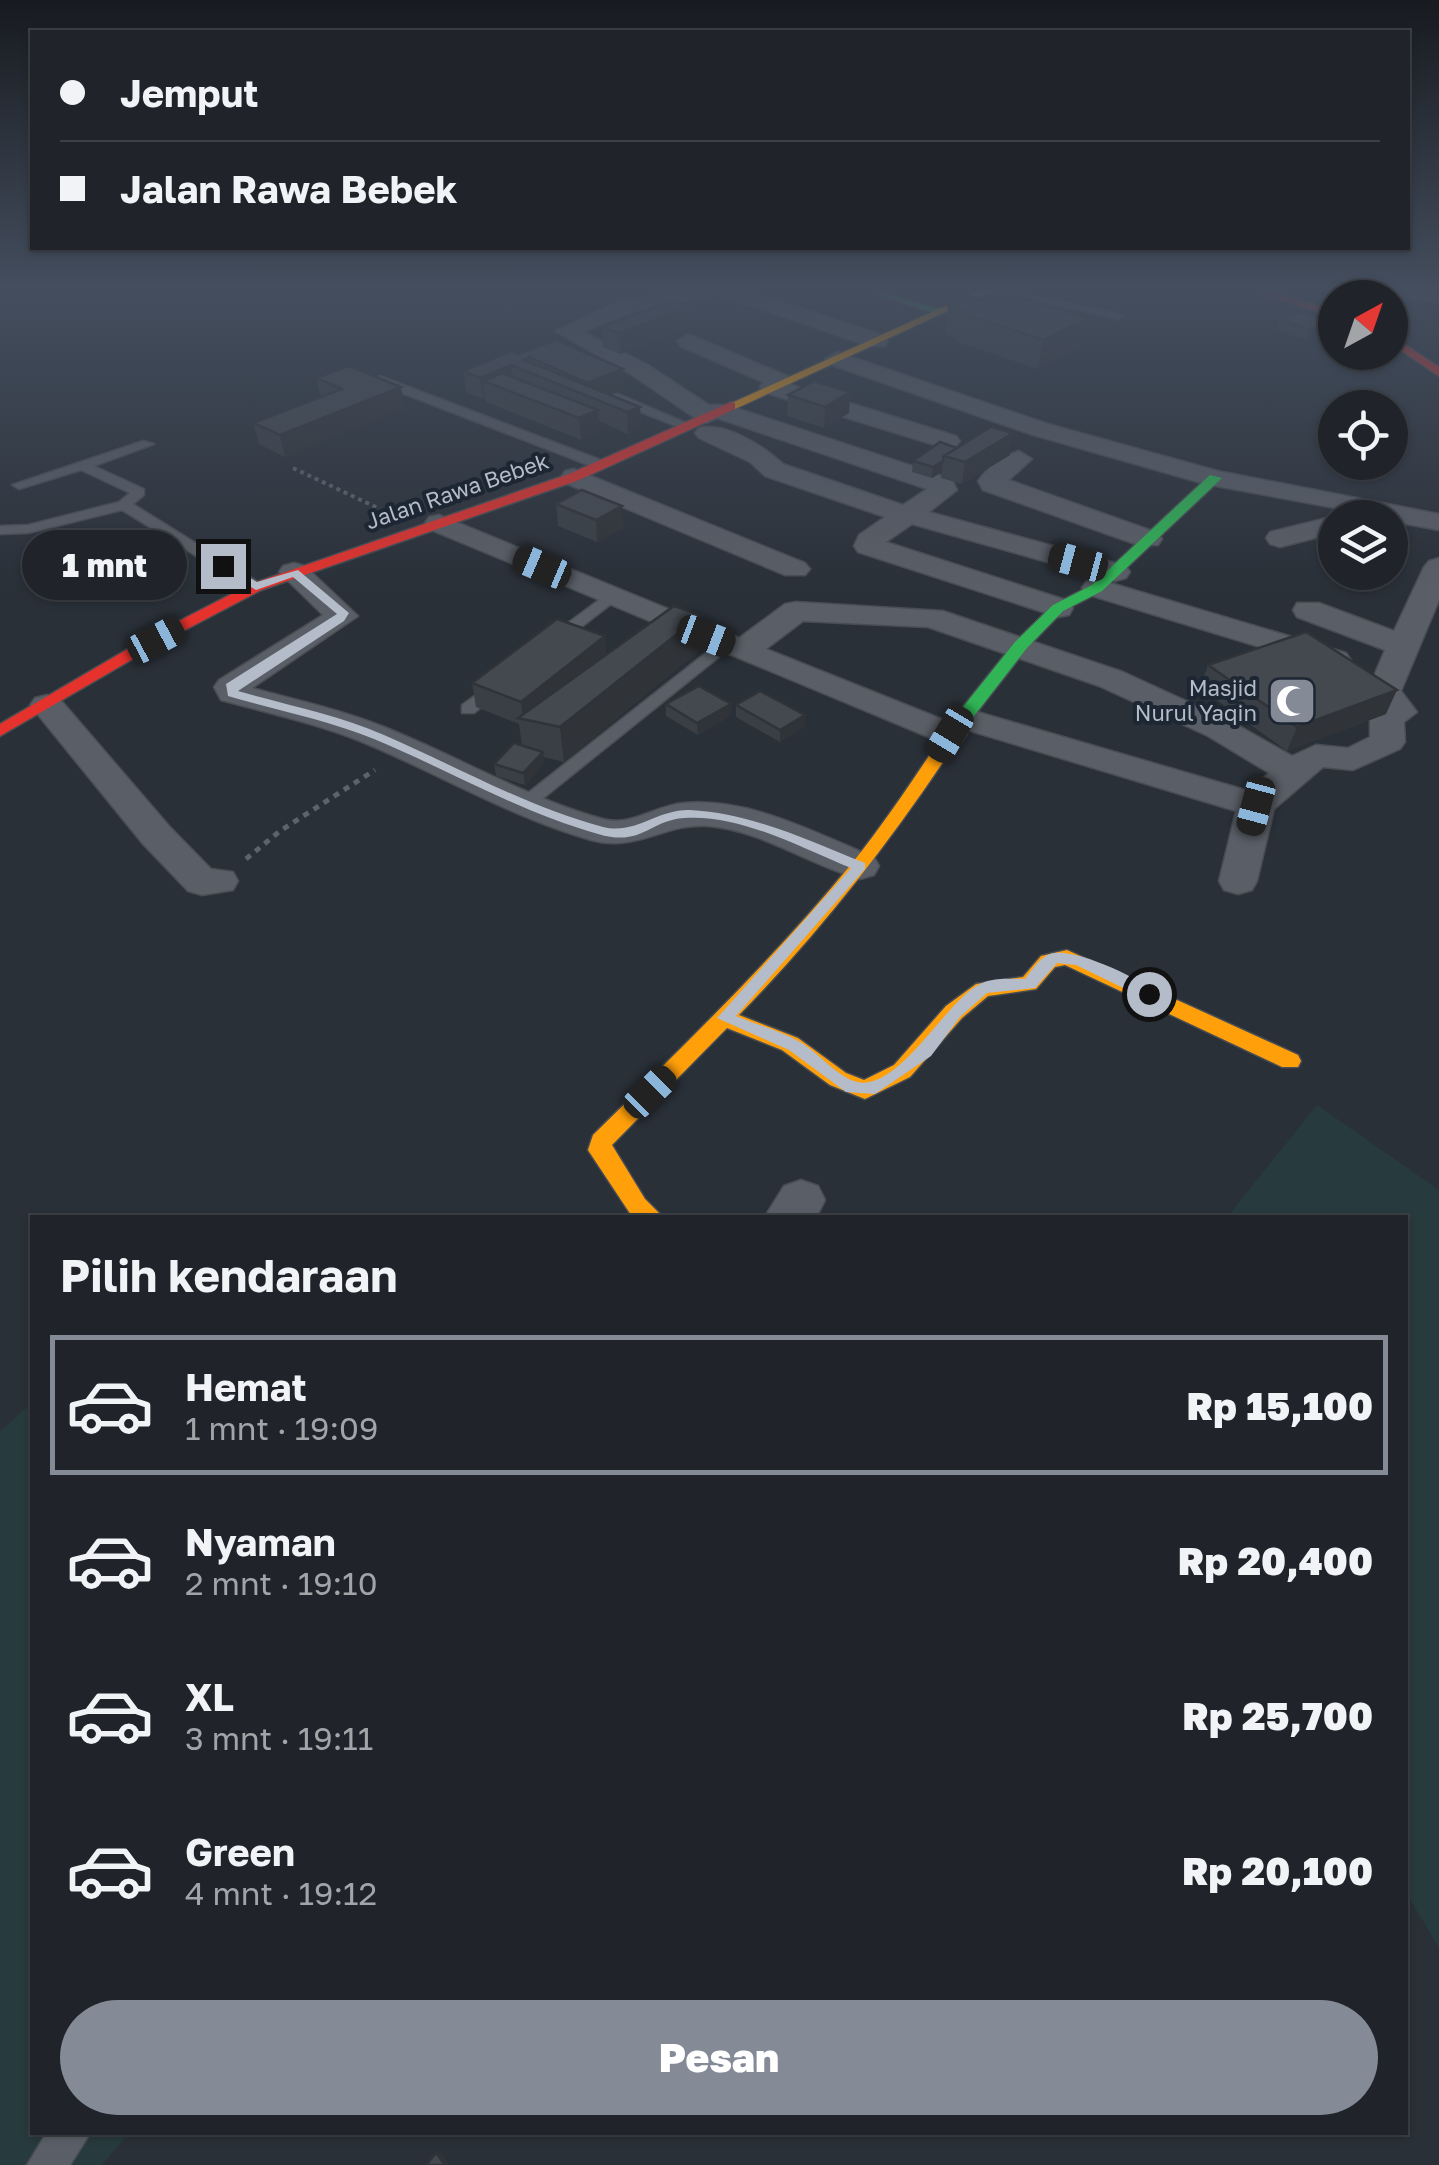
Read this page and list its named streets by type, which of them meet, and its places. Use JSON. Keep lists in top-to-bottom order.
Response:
{
  "streets": {
    "street": ["Jalan Rawa Bebek"]
  },
  "places": {
    "mosque": ["Masjid Nurul Yaqin"]
  },
  "north": "top right",
  "page": {
    "banner": ["Jemput", "Jalan Rawa Bebek"],
    "bubble": "1 mnt",
    "heading": "Pilih kendaraan",
    "list": [
      {
        "name": "Hemat",
        "note": "1 mnt · 19:09",
        "value": "Rp 15,100"
      },
      {
        "name": "Nyaman",
        "note": "2 mnt · 19:10",
        "value": "Rp 20,400"
      },
      {
        "name": "XL",
        "note": "3 mnt · 19:11",
        "value": "Rp 25,700"
      },
      {
        "name": "Green",
        "note": "4 mnt · 19:12",
        "value": "Rp 20,100"
      }
    ],
    "buttons": "Pesan"
  }
}
